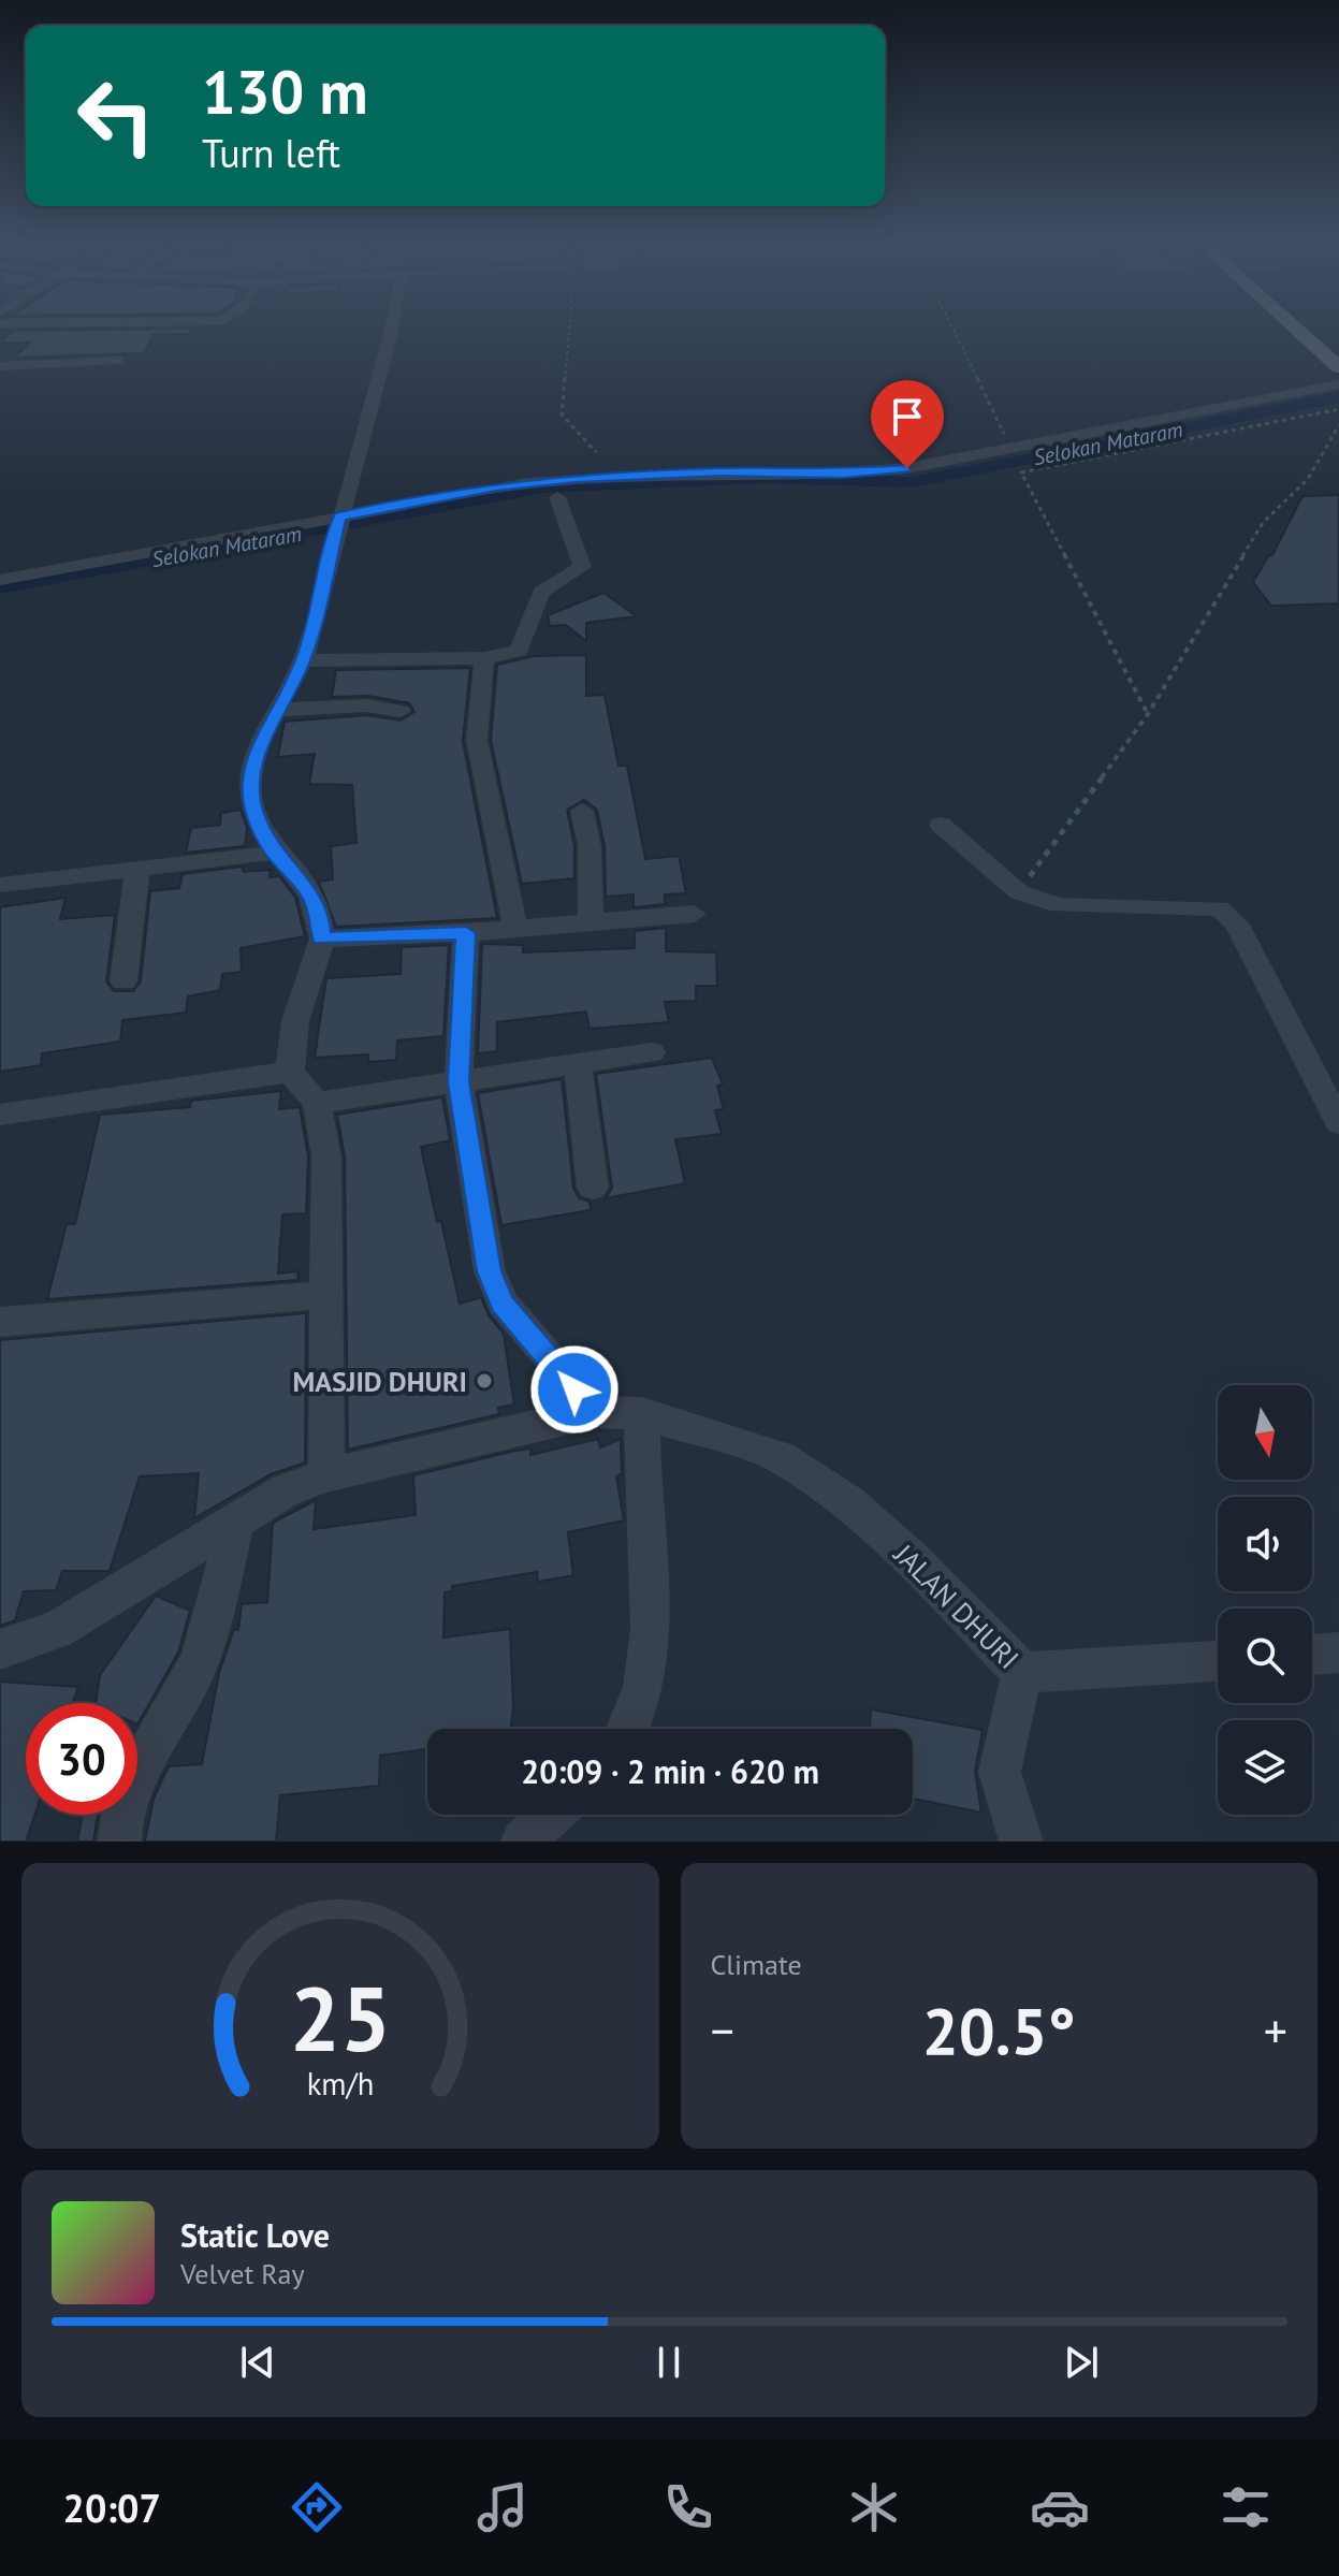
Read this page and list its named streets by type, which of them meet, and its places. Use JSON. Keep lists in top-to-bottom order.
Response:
{
  "streets": {
    "street": ["JALAN DHURI"]
  },
  "water": ["Selokan Mataram"],
  "places": ["MASJID DHURI"],
  "north": "bottom",
  "page": {
    "turn": ["130 m", "Turn left"],
    "limit": "30",
    "trip": "20:09 · 2 min · 620 m",
    "tile": "Climate",
    "heat": ["−", "20.5°", "+"],
    "song": ["Static Love", "Velvet Ray"],
    "tabs": "20:07",
    "gauge": ["25", "km/h"]
  }
}
